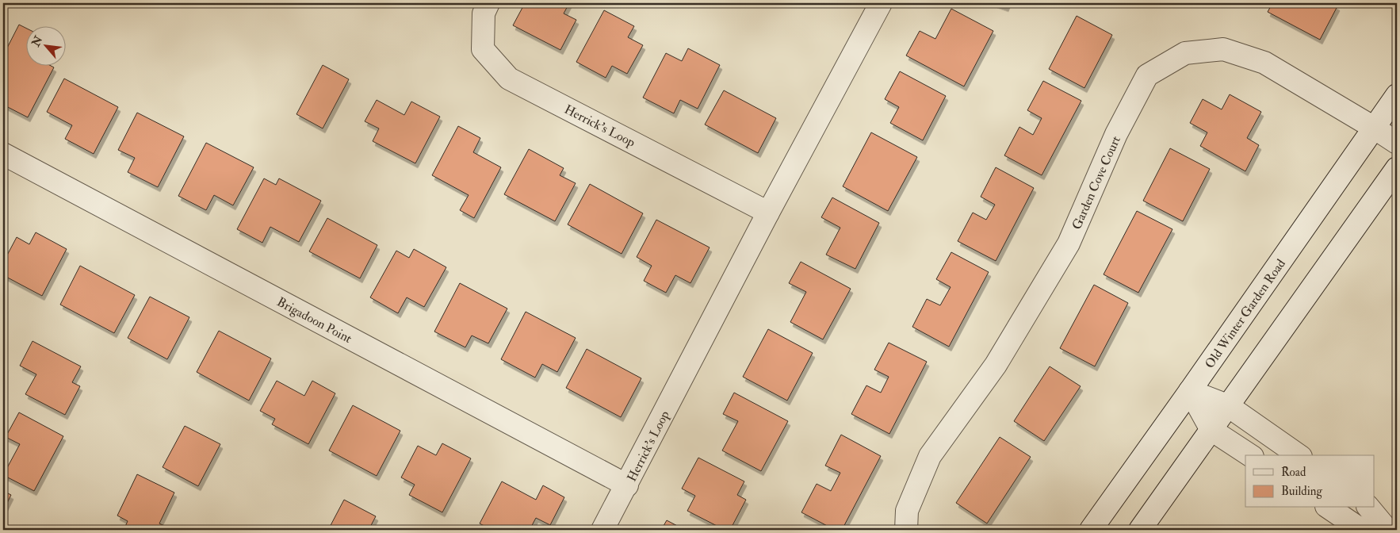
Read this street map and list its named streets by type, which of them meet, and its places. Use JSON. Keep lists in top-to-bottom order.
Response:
{
  "streets": {
    "street": [
      "Herrick's Loop",
      "Garden Cove Court",
      "Old Winter Garden Road",
      "Brigadoon Point"
    ]
  },
  "crossings": [
    ["Herrick's Loop", "Brigadoon Point"],
    ["Garden Cove Court", "Old Winter Garden Road"]
  ],
  "legend": ["Road", "Building"],
  "north": "top left"
}
